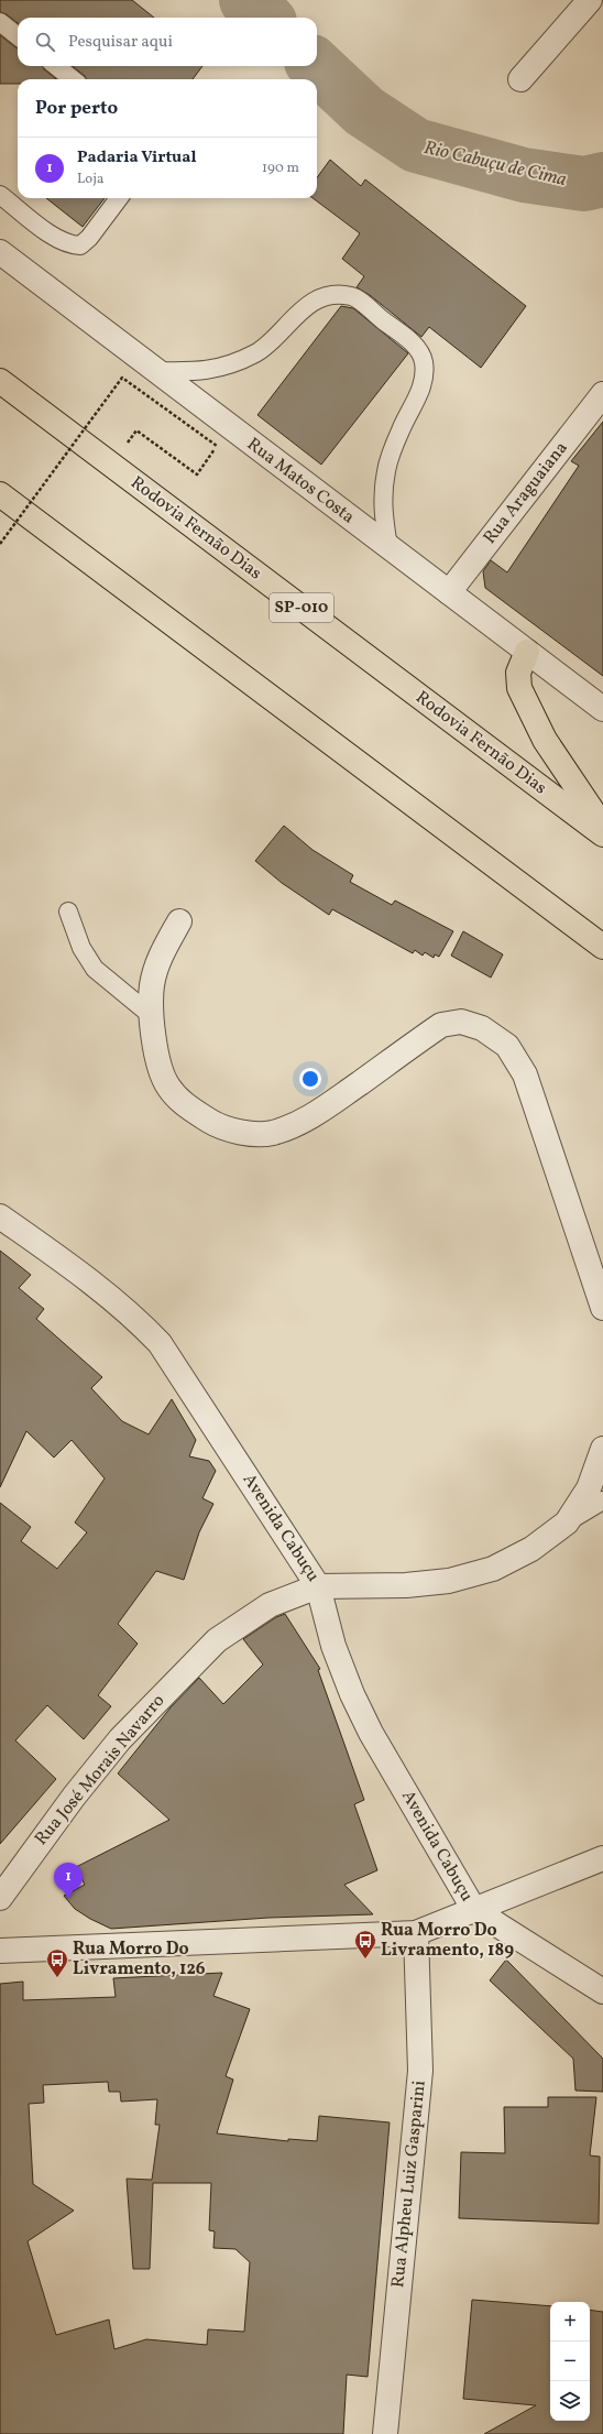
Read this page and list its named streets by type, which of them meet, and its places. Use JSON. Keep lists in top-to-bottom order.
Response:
{
  "streets": {
    "highway": ["Rodovia Fernão Dias", "SP-010"],
    "street": [
      "Rua Matos Costa",
      "Rua Araguaiana",
      "Avenida Cabuçu",
      "Rua José Morais Navarro",
      "Rua Alpheu Luiz Gasparini"
    ]
  },
  "crossings": [
    ["Rua Matos Costa", "Rua Araguaiana"],
    ["Avenida Cabuçu", "Rua José Morais Navarro"]
  ],
  "water": ["Rio Cabuçu de Cima"],
  "places": {
    "bus stop": ["Rua Morro Do Livramento, 189", "Rua Morro Do Livramento, 126"]
  },
  "page": {
    "search": "Pesquisar aqui",
    "heading": "Por perto",
    "list": [
      {
        "mark": "1",
        "name": "Padaria Virtual",
        "note": "Loja",
        "value": "190 m"
      }
    ],
    "pins": "1",
    "map_buttons": ["+", "−"]
  }
}
